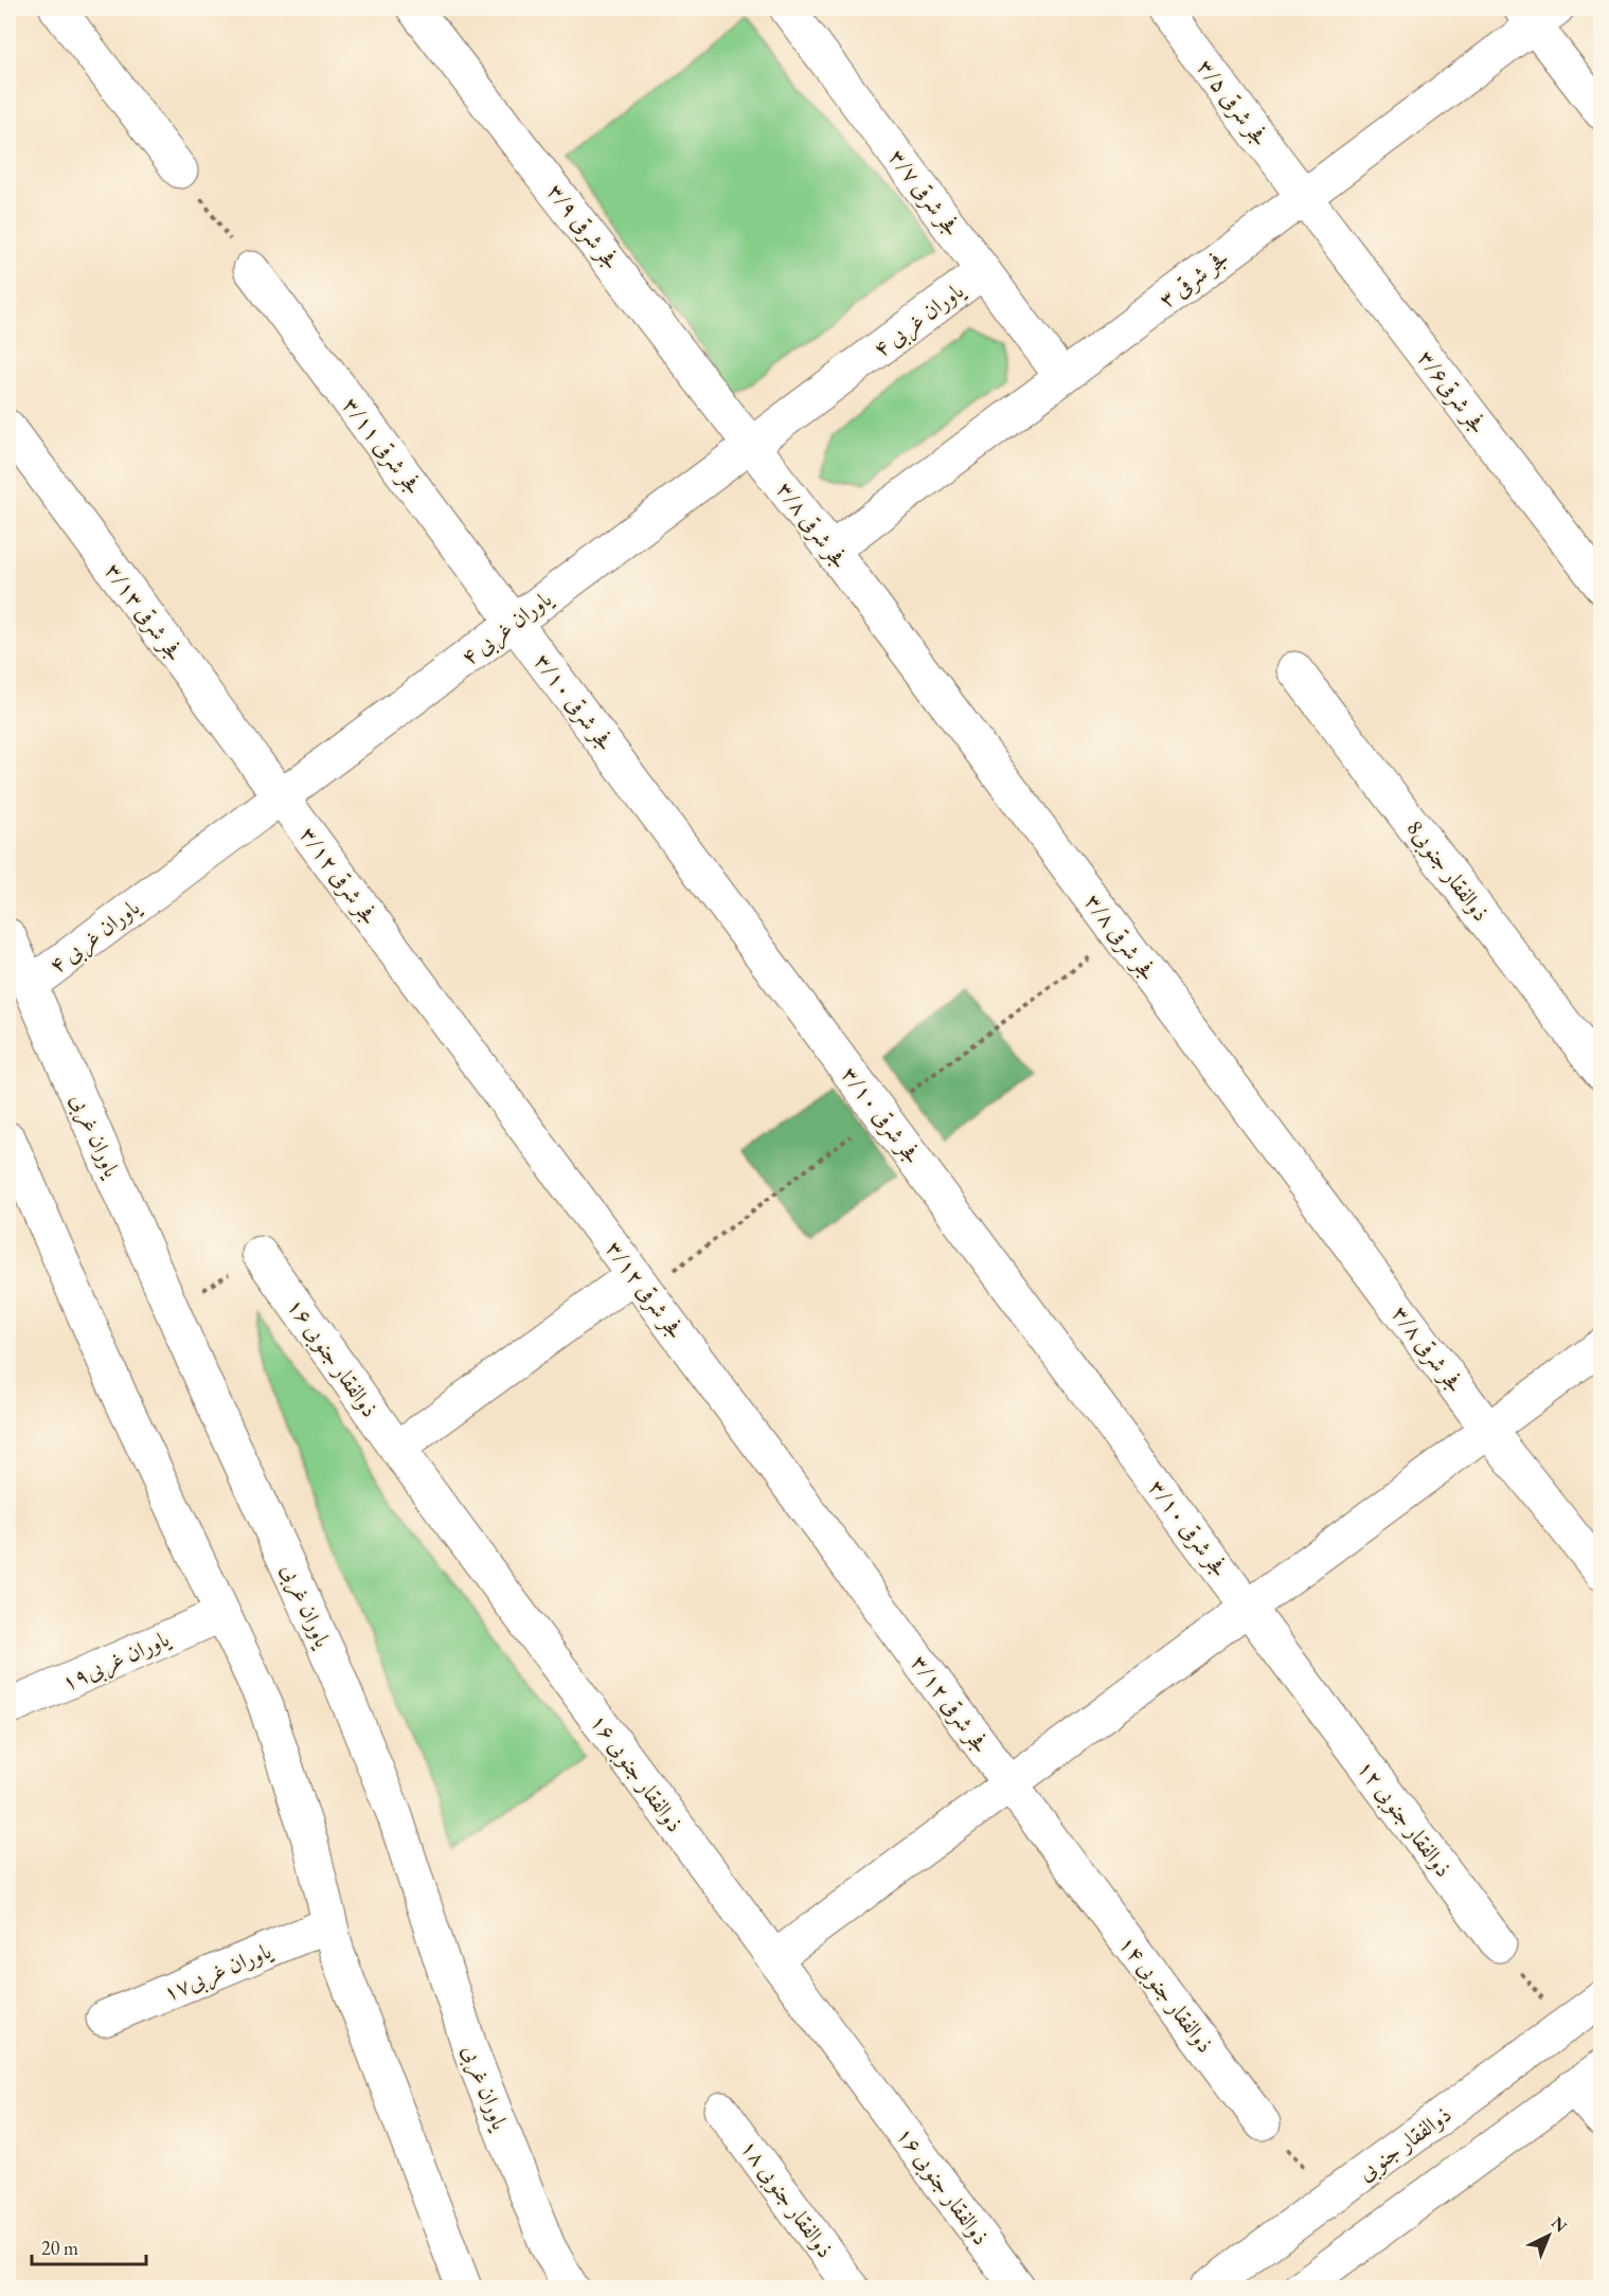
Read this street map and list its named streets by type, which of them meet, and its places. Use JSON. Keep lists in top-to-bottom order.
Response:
{
  "streets": {
    "street": [
      "۳/۵ فجر شرقی",
      "۳/۷ فجر شرقی",
      "۳/۹ فجر شرقی",
      "۳ فجر شرقی",
      "۴ یاوران غربی",
      "فجر شرقی۳/۶",
      "۳/۱۱ فجر شرقی",
      "۳/۸ فجر شرقی",
      "۳/۱۳ فجر شرقی",
      "۳/۱۰ فجر شرقی",
      "8ذوالفقار جنوبی",
      "۳/۱۲ فجر شرقی",
      "یاوران غربی",
      "۱۶ ذوالفقار جنوبی",
      "یاوران غربی۱۹",
      "۱۲ ذوالفقار جنوبی",
      "یاوران غربی۱۷",
      "۱۴ ذوالفقار جنوبی",
      "ذوالفقار جنوبی",
      "۱۸ ذوالفقار جنوبی"
    ]
  },
  "crossings": [
    ["۳/۵ فجر شرقی", "۳ فجر شرقی"],
    ["۳/۵ فجر شرقی", "فجر شرقی۳/۶"],
    ["۳/۷ فجر شرقی", "۳ فجر شرقی"],
    ["۳/۷ فجر شرقی", "۴ یاوران غربی"],
    ["۳/۹ فجر شرقی", "۴ یاوران غربی"],
    ["۳/۹ فجر شرقی", "۳/۸ فجر شرقی"],
    ["۳ فجر شرقی", "فجر شرقی۳/۶"],
    ["۳ فجر شرقی", "۳/۸ فجر شرقی"],
    ["۴ یاوران غربی", "۳/۱۱ فجر شرقی"],
    ["۴ یاوران غربی", "۳/۸ فجر شرقی"],
    ["۴ یاوران غربی", "۳/۱۳ فجر شرقی"],
    ["۴ یاوران غربی", "۳/۱۰ فجر شرقی"],
    ["۴ یاوران غربی", "۳/۱۲ فجر شرقی"],
    ["۴ یاوران غربی", "یاوران غربی"],
    ["۳/۱۱ فجر شرقی", "۳/۱۰ فجر شرقی"],
    ["۳/۱۳ فجر شرقی", "۳/۱۲ فجر شرقی"],
    ["۳/۱۰ فجر شرقی", "۱۲ ذوالفقار جنوبی"],
    ["۳/۱۲ فجر شرقی", "۱۴ ذوالفقار جنوبی"]
  ],
  "scale_bar": "20 m",
  "north": "top right"
}
